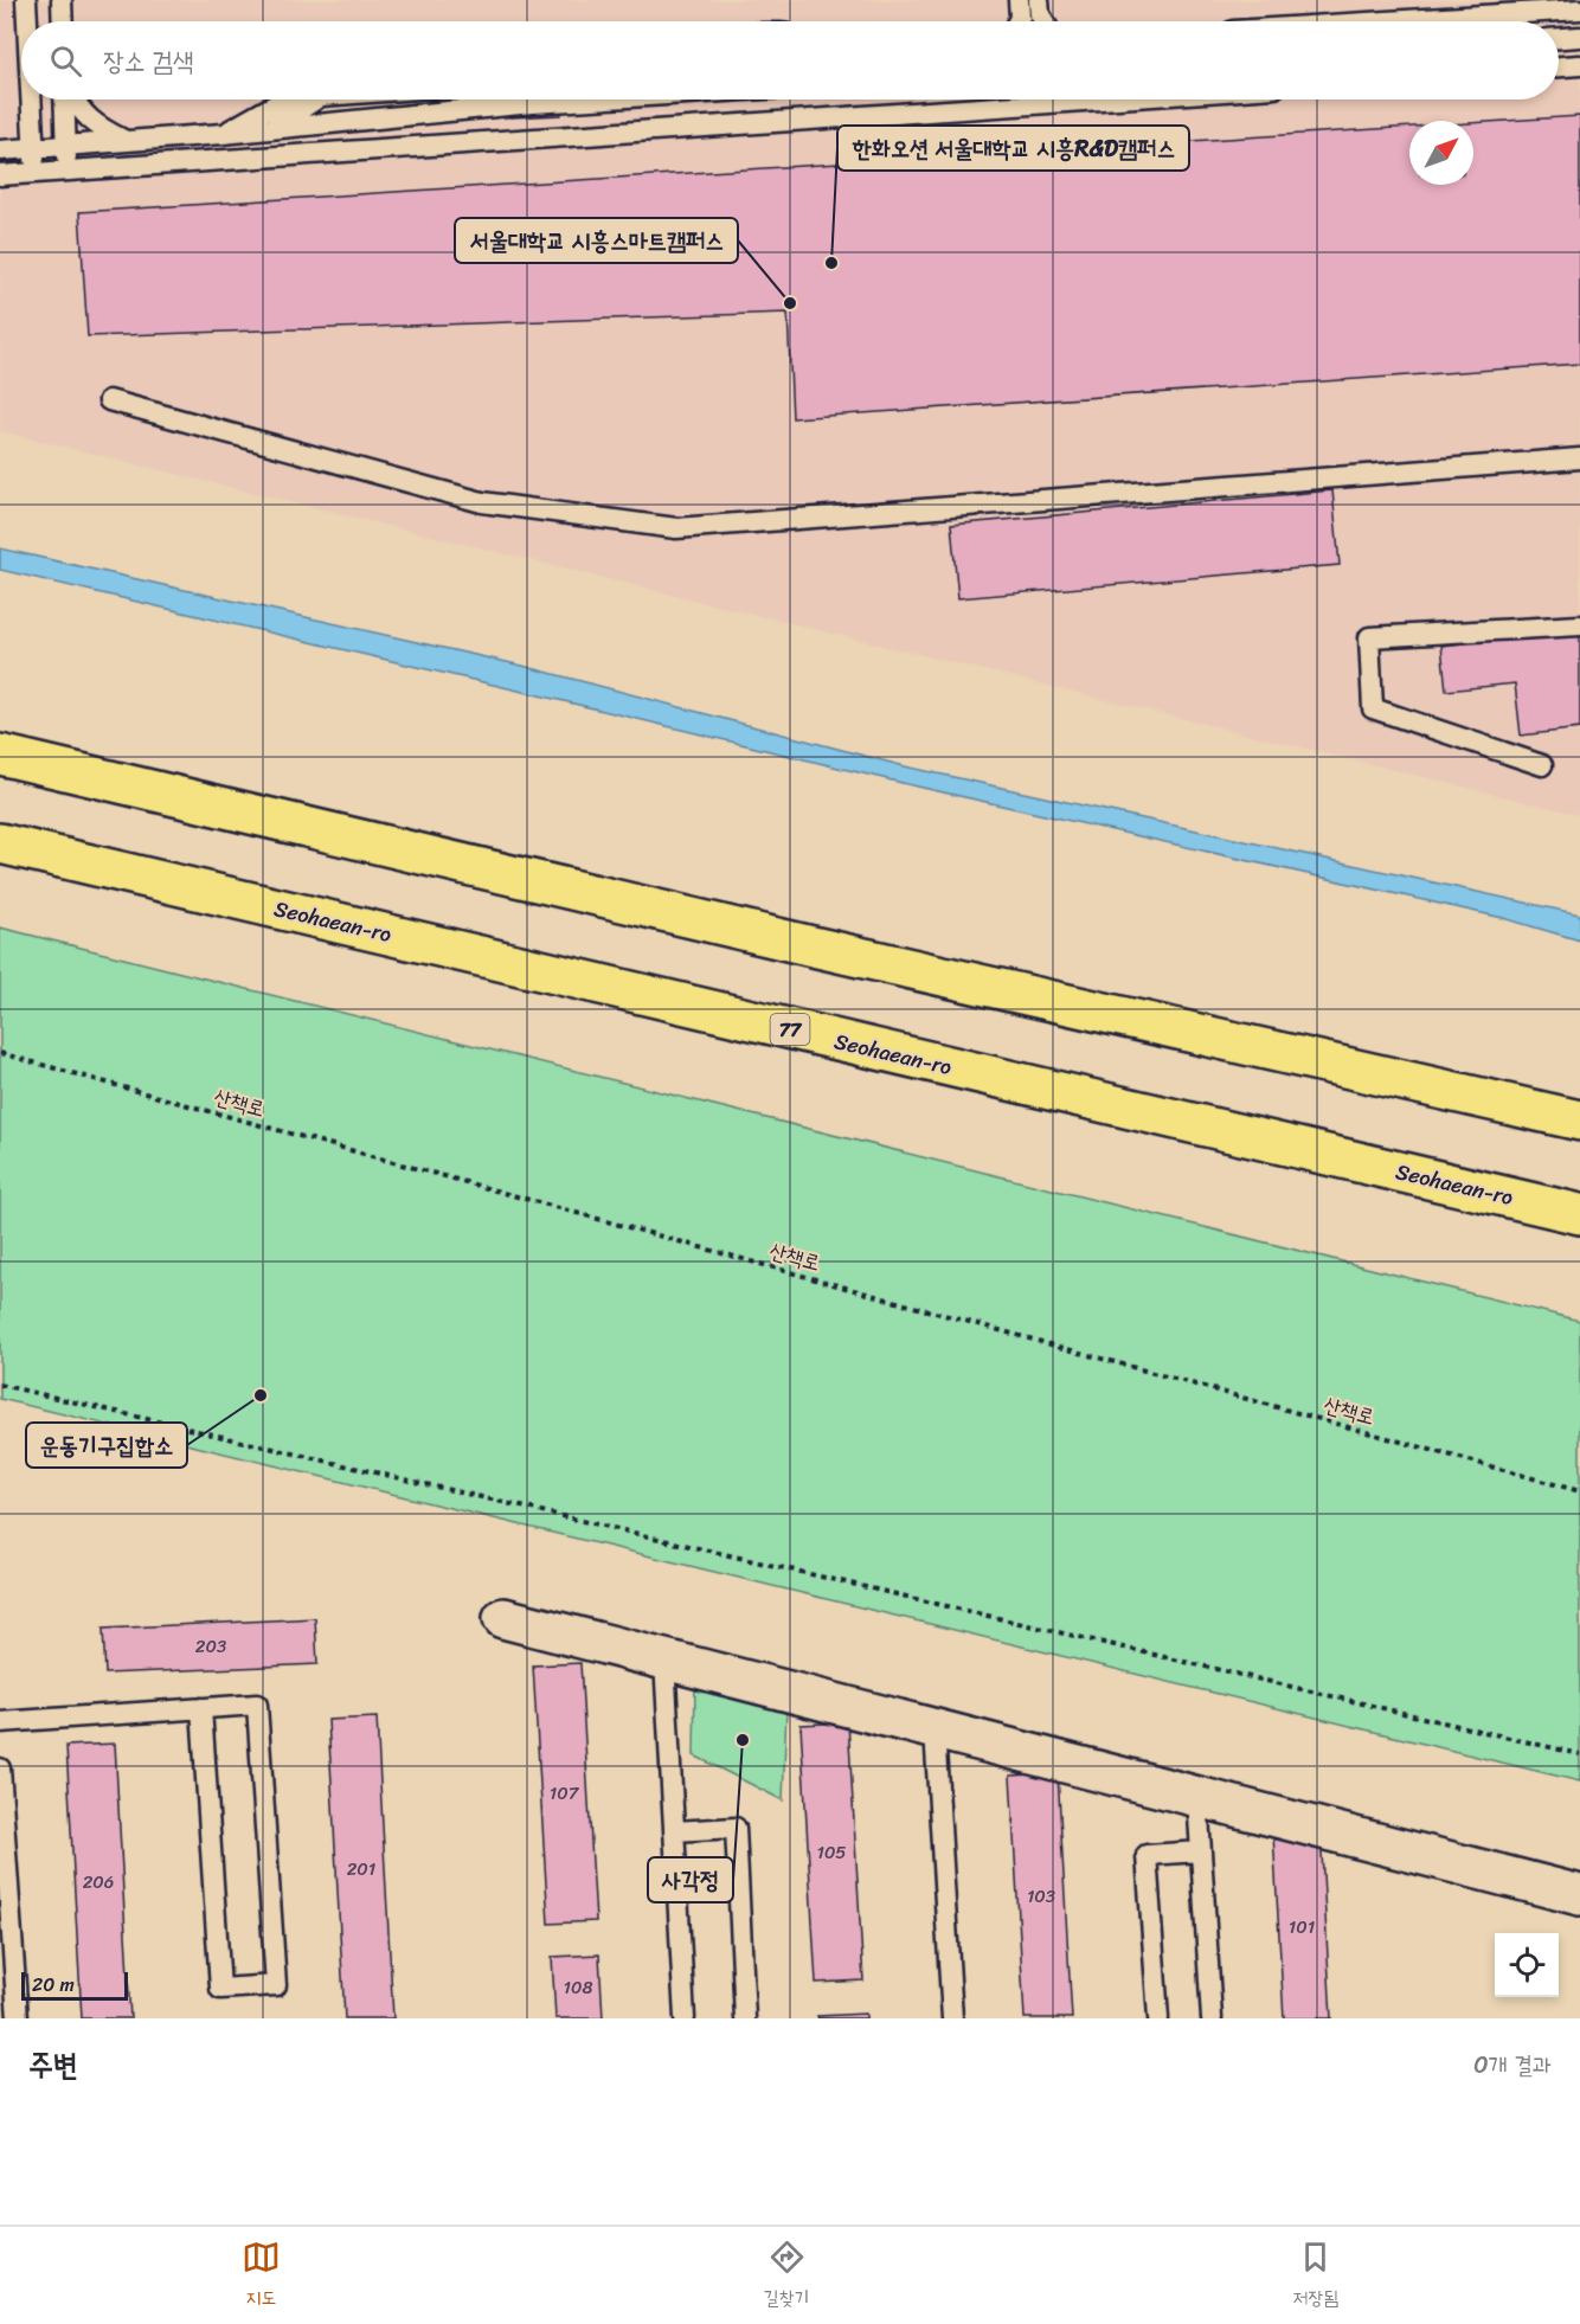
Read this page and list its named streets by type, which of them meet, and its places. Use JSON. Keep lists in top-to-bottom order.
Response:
{
  "streets": {
    "main road": ["Seohaean-ro", "77"],
    "path": ["산책로"]
  },
  "places": [
    "한화오션 서울대학교 시흥R&D캠퍼스",
    "서울대학교 시흥스마트캠퍼스",
    "운동기구집합소",
    "사각정"
  ],
  "house_numbers": [
    "203",
    "107",
    "105",
    "201",
    "206",
    "103",
    "101",
    "108"
  ],
  "scale_bar": "20 m",
  "north": "top right",
  "page": {
    "search": "장소 검색",
    "scale": "20 m",
    "heading": ["주변", "0개 결과"],
    "nav": ["지도", "길찾기", "저장됨"]
  }
}
